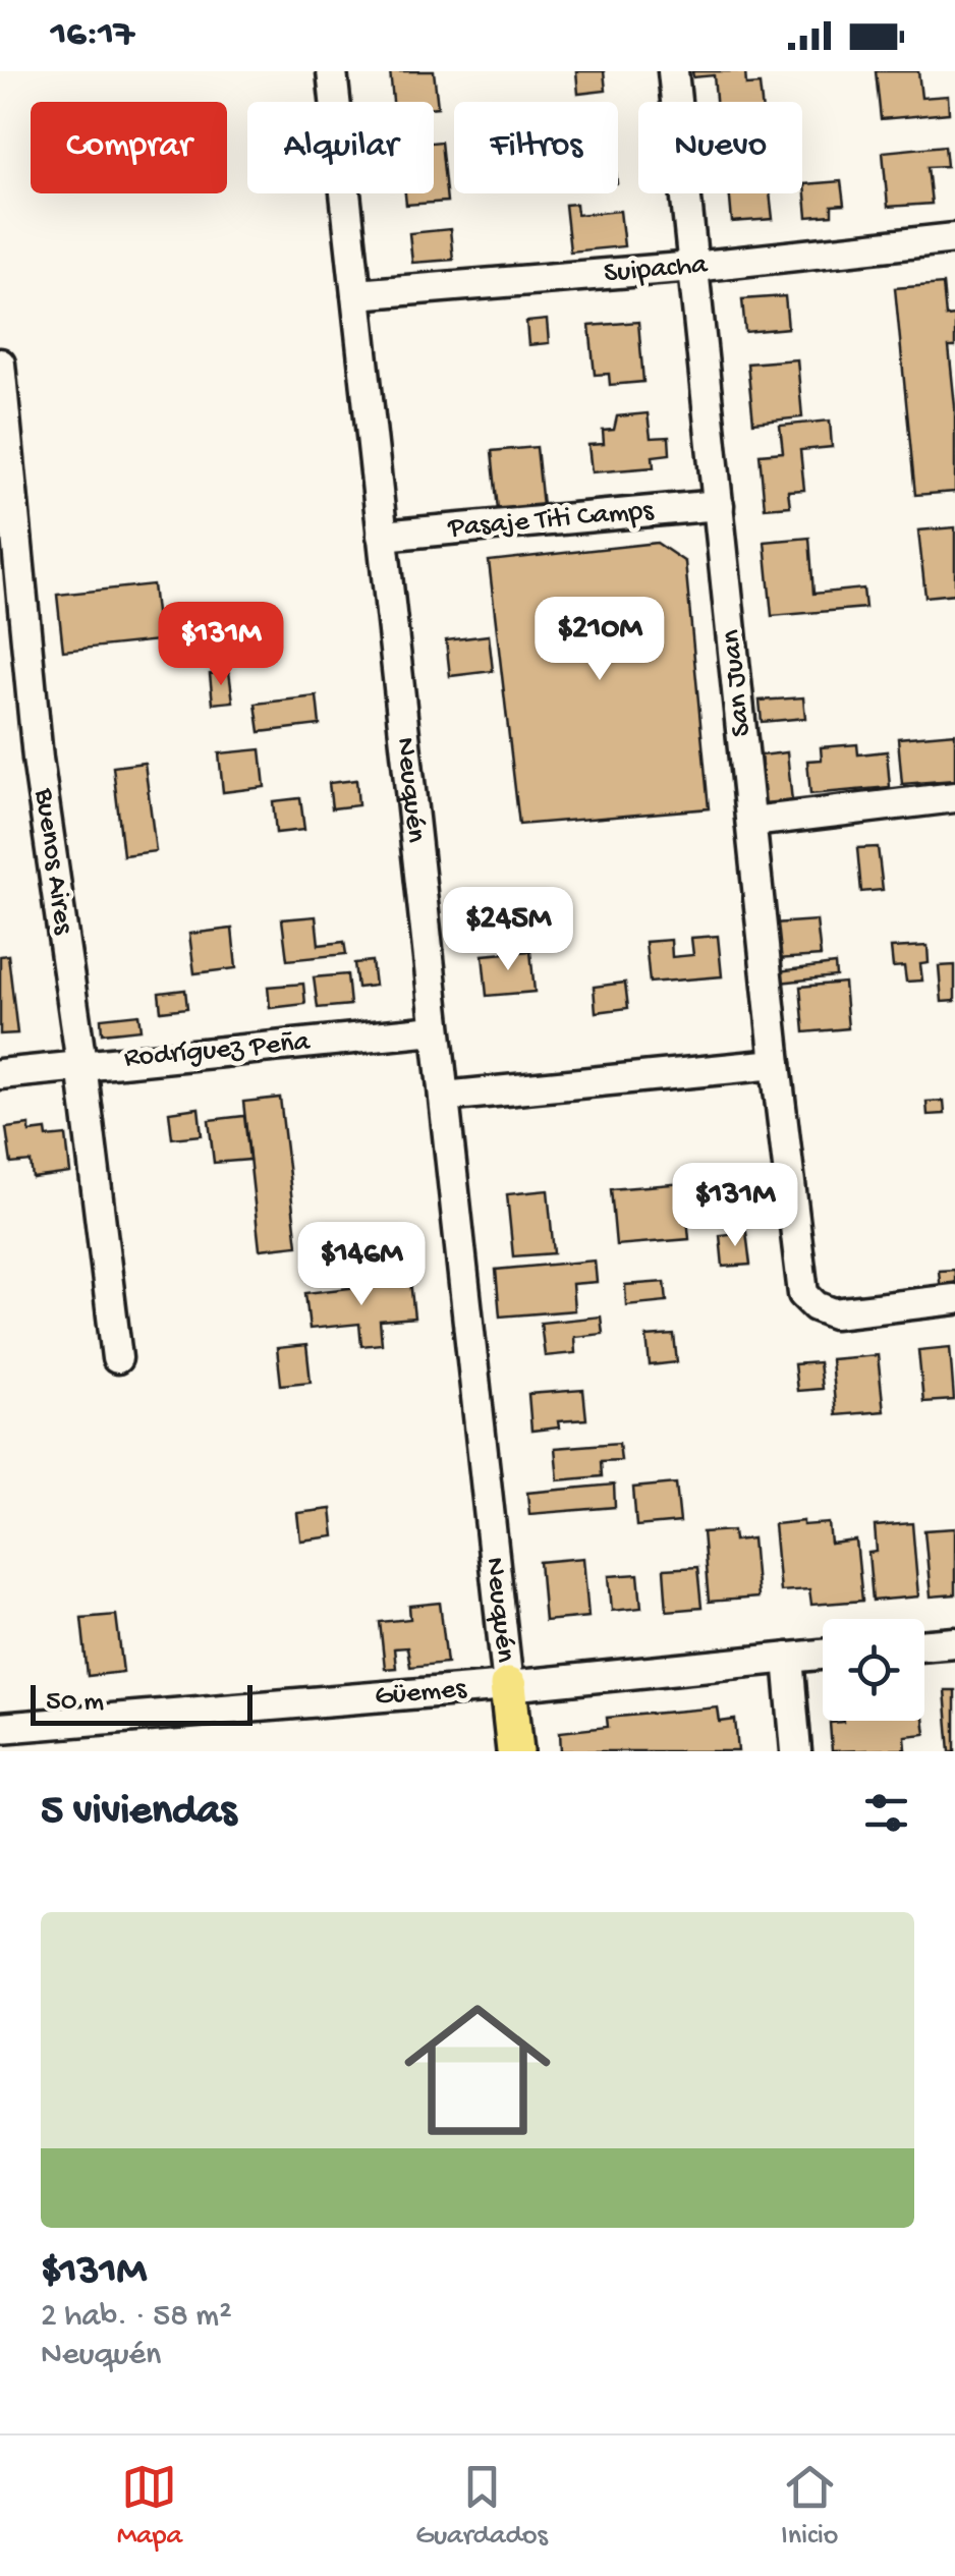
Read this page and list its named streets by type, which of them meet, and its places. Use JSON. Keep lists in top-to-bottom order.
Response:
{
  "streets": {
    "main road": ["Neuquén"],
    "street": [
      "Suipacha",
      "Pasaje Titi Camps",
      "San Juan",
      "Buenos Aires",
      "Rodríguez Peña",
      "Güemes"
    ]
  },
  "crossings": [
    ["Suipacha", "San Juan"],
    ["Suipacha", "Neuquén"],
    ["Pasaje Titi Camps", "San Juan"],
    ["Pasaje Titi Camps", "Neuquén"],
    ["Neuquén", "Rodríguez Peña"],
    ["Neuquén", "Güemes"],
    ["Buenos Aires", "Rodríguez Peña"]
  ],
  "scale_bar": "50 m",
  "page": {
    "status": "16:17",
    "chip": [
      "Comprar",
      "Alquilar",
      "Filtros",
      "Nuevo"
    ],
    "price": [
      "$210M",
      "$131M",
      "$245M",
      "$131M",
      "$146M"
    ],
    "scale": "50 m",
    "heading": "5 viviendas",
    "list": [
      {
        "name": "$131M",
        "note": "2 hab. · 58 m² · Neuquén"
      }
    ],
    "tabs": ["Mapa", "Guardados", "Inicio"]
  }
}
